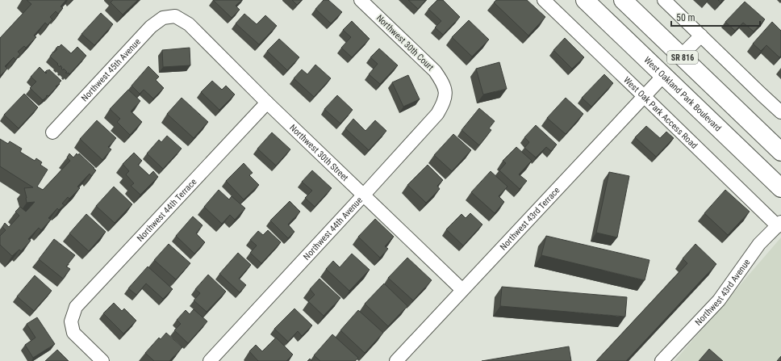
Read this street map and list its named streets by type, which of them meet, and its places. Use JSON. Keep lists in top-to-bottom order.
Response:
{
  "streets": {
    "main road": ["SR 816", "West Oakland Park Boulevard"],
    "street": [
      "Northwest 30th Court",
      "Northwest 45th Avenue",
      "West Oak Park Access Road",
      "Northwest 30th Street",
      "Northwest 44th Terrace",
      "Northwest 43rd Terrace",
      "Northwest 44th Avenue",
      "Northwest 43rd Avenue"
    ]
  },
  "crossings": [
    ["Northwest 30th Court", "Northwest 44th Avenue"],
    ["Northwest 45th Avenue", "Northwest 30th Street"],
    ["West Oakland Park Boulevard", "Northwest 43rd Terrace"],
    ["West Oak Park Access Road", "Northwest 43rd Terrace"],
    ["West Oak Park Access Road", "Northwest 43rd Avenue"],
    ["Northwest 30th Street", "Northwest 44th Terrace"],
    ["Northwest 30th Street", "Northwest 43rd Terrace"],
    ["Northwest 30th Street", "Northwest 44th Avenue"]
  ],
  "scale_bar": "50 m"
}
